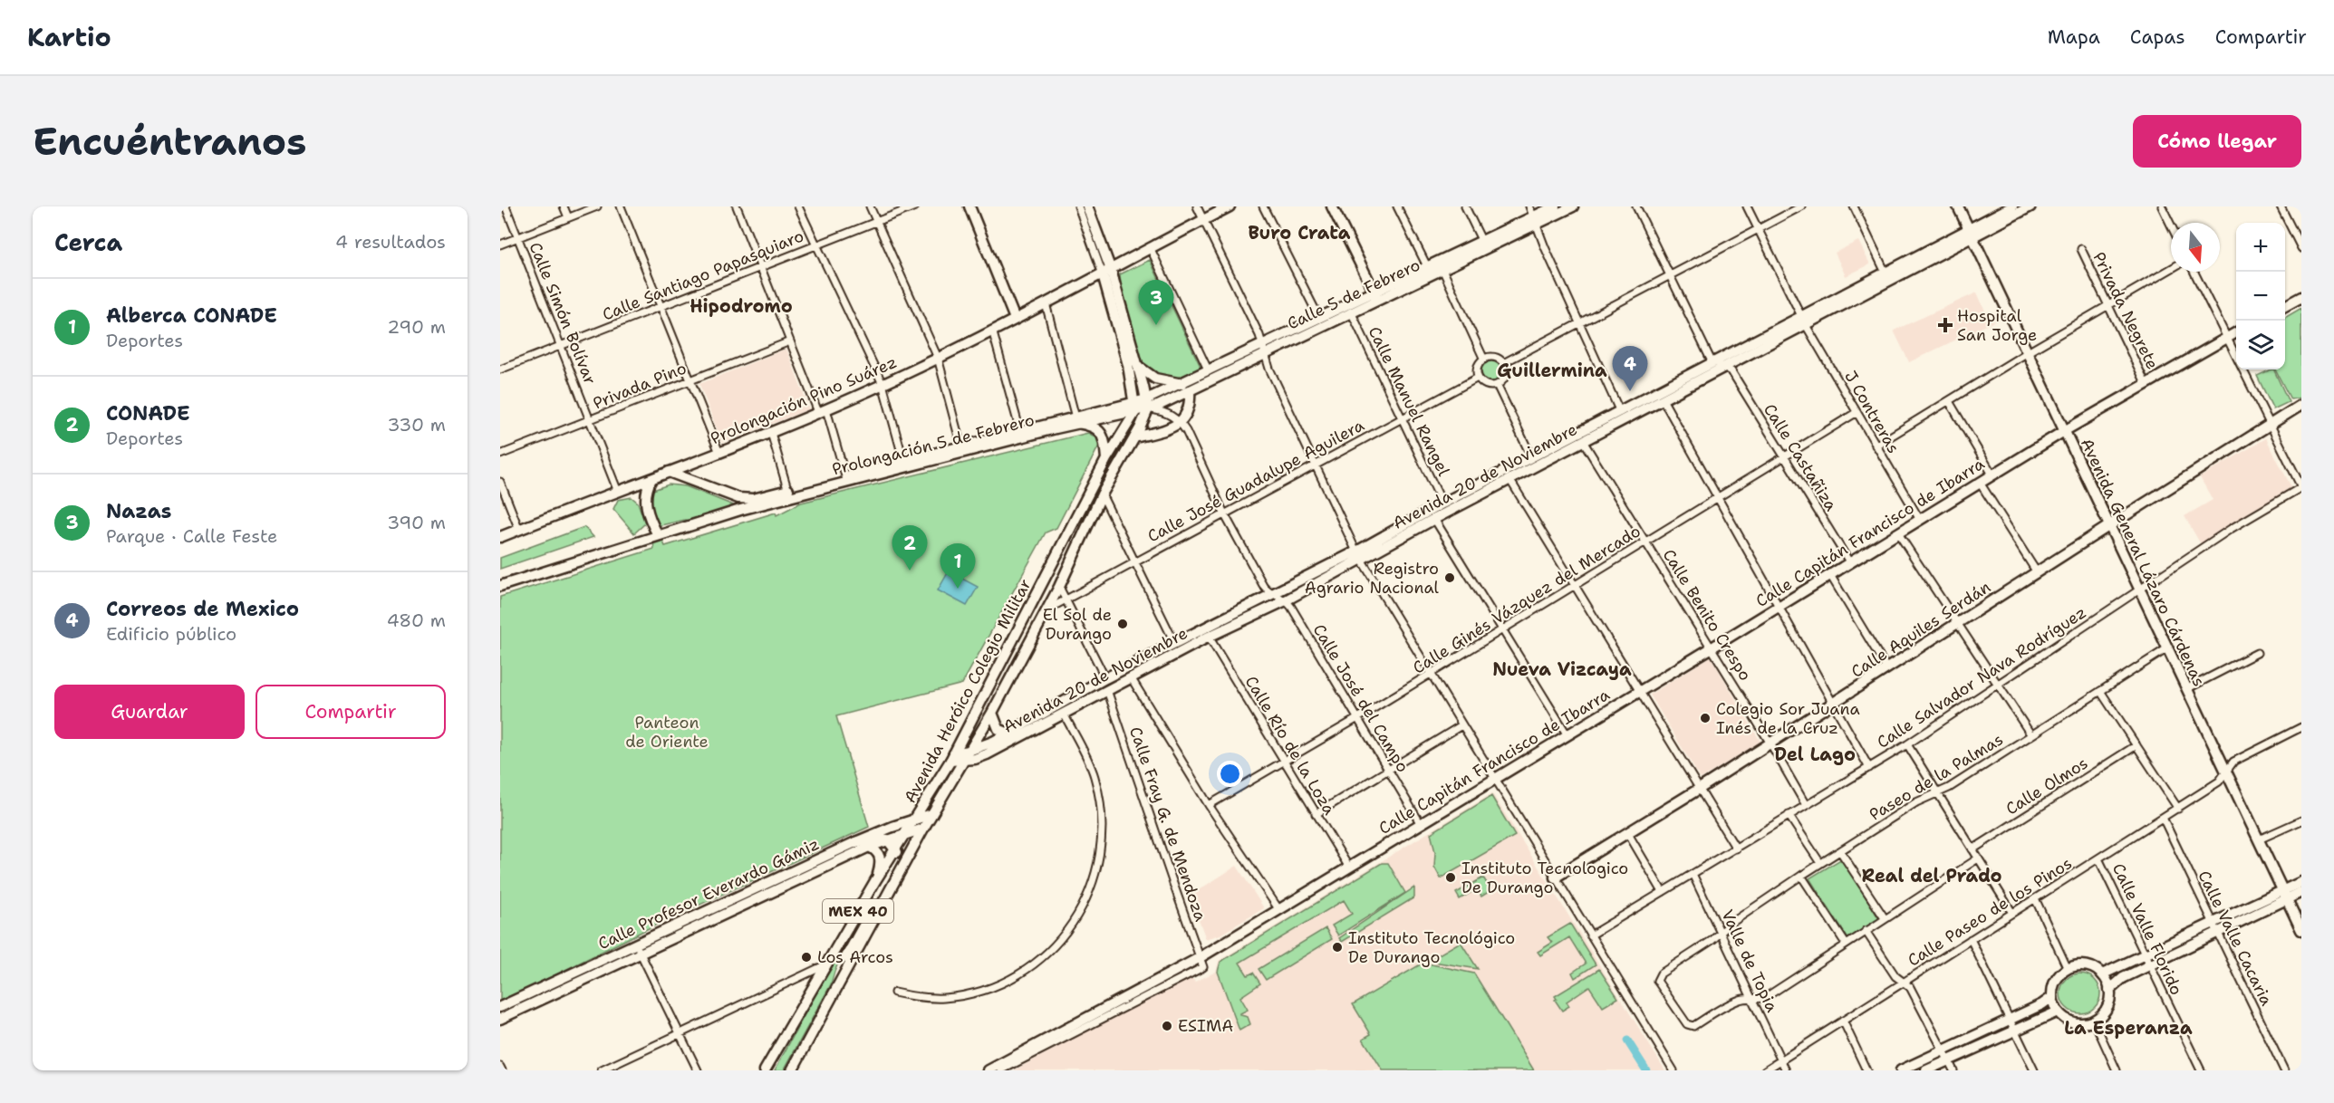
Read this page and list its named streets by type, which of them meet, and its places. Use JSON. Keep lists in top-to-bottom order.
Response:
{
  "streets": {
    "main road": [
      "Calle 5 de Febrero",
      "Prolongación Pino Suárez",
      "Prolongación 5 de Febrero",
      "Avenida 20 de Noviembre",
      "Calle Capitán Francisco de Ibarra",
      "Avenida General Lázaro Cárdenas",
      "Calle Aquiles Serdán",
      "Avenida Heróico Colegio Militar",
      "Calle Profesor Everardo Gámiz",
      "MEX 40"
    ],
    "street": [
      "Calle Santiago Papasquiaro",
      "Privada Negrete",
      "Calle Simón Bolívar",
      "Privada Pino",
      "Calle Manuel Rangel",
      "J Contreras",
      "Calle Castañiza",
      "Calle José Guadalupe Aguilera",
      "Calle Ginés Vázquez del Mercado",
      "Calle Benito Crespo",
      "Calle Salvador Nava Rodríguez",
      "Calle José del Campo",
      "Calle Río de la Loza",
      "Paseo de la Palmas",
      "Calle Olmos",
      "Calle Fray G. de Mendoza",
      "Calle Paseo de los Pinos",
      "Calle Valle Florido",
      "Calle Valle Cacaria",
      "Valle de Topia"
    ]
  },
  "crossings": [
    ["Calle Santiago Papasquiaro", "Calle Simón Bolívar"],
    ["Calle 5 de Febrero", "Calle Manuel Rangel"],
    ["Calle 5 de Febrero", "Prolongación 5 de Febrero"],
    ["Calle 5 de Febrero", "Avenida Heróico Colegio Militar"],
    ["Privada Negrete", "Calle Capitán Francisco de Ibarra"],
    ["Calle Simón Bolívar", "Privada Pino"],
    ["Calle Simón Bolívar", "Prolongación Pino Suárez"],
    ["Prolongación Pino Suárez", "Prolongación 5 de Febrero"],
    ["Calle Manuel Rangel", "Avenida 20 de Noviembre"],
    ["Calle Manuel Rangel", "Calle José Guadalupe Aguilera"],
    ["J Contreras", "Avenida 20 de Noviembre"],
    ["J Contreras", "Calle Capitán Francisco de Ibarra"],
    ["J Contreras", "Calle Ginés Vázquez del Mercado"],
    ["Prolongación 5 de Febrero", "Avenida Heróico Colegio Militar"],
    ["Calle Castañiza", "Avenida 20 de Noviembre"],
    ["Calle Castañiza", "Calle Capitán Francisco de Ibarra"],
    ["Calle Castañiza", "Calle Ginés Vázquez del Mercado"],
    ["Avenida 20 de Noviembre", "Avenida General Lázaro Cárdenas"],
    ["Avenida 20 de Noviembre", "Calle Benito Crespo"],
    ["Avenida 20 de Noviembre", "Avenida Heróico Colegio Militar"],
    ["Avenida 20 de Noviembre", "Calle José del Campo"],
    ["Avenida 20 de Noviembre", "Calle Río de la Loza"],
    ["Avenida 20 de Noviembre", "Calle Fray G. de Mendoza"],
    ["Calle José Guadalupe Aguilera", "Avenida Heróico Colegio Militar"],
    ["Calle Capitán Francisco de Ibarra", "Avenida General Lázaro Cárdenas"],
    ["Calle Capitán Francisco de Ibarra", "Calle Benito Crespo"],
    ["Calle Capitán Francisco de Ibarra", "Calle José del Campo"],
    ["Calle Capitán Francisco de Ibarra", "Calle Río de la Loza"],
    ["Calle Capitán Francisco de Ibarra", "Calle Fray G. de Mendoza"],
    ["Avenida General Lázaro Cárdenas", "Calle Aquiles Serdán"],
    ["Avenida General Lázaro Cárdenas", "Calle Salvador Nava Rodríguez"],
    ["Avenida General Lázaro Cárdenas", "Paseo de la Palmas"],
    ["Avenida General Lázaro Cárdenas", "Calle Paseo de los Pinos"],
    ["Calle Ginés Vázquez del Mercado", "Calle Benito Crespo"],
    ["Calle Ginés Vázquez del Mercado", "Calle José del Campo"],
    ["Calle Ginés Vázquez del Mercado", "Calle Río de la Loza"],
    ["Calle Benito Crespo", "Calle Aquiles Serdán"],
    ["Calle Benito Crespo", "Calle Salvador Nava Rodríguez"],
    ["Calle Salvador Nava Rodríguez", "Valle de Topia"],
    ["Avenida Heróico Colegio Militar", "Calle Profesor Everardo Gámiz"],
    ["Paseo de la Palmas", "Valle de Topia"],
    ["Calle Paseo de los Pinos", "Calle Valle Florido"],
    ["Calle Paseo de los Pinos", "Calle Valle Cacaria"],
    ["Calle Paseo de los Pinos", "Valle de Topia"]
  ],
  "districts": [
    "Buro Crata",
    "Hipodromo",
    "Guillermina",
    "Nueva Vizcaya",
    "Del Lago",
    "Real del Prado",
    "La Esperanza"
  ],
  "parks": ["Panteon de Oriente"],
  "places": {
    "health": ["Hospital San Jorge"],
    "other": [
      "Registro Agrario Nacional",
      "El Sol de Durango",
      "Colegio Sor Juana Inés de la Cruz",
      "Instituto Tecnologico De Durango",
      "Instituto Tecnológico De Durango",
      "Los Arcos",
      "ESIMA"
    ]
  },
  "north": "bottom",
  "page": {
    "header": "Kartio",
    "nav": ["Mapa", "Capas", "Compartir"],
    "buttons": [
      "Cómo llegar",
      ["Guardar", "Compartir"]
    ],
    "title": "Encuéntranos",
    "heading": ["Cerca", "4 resultados"],
    "map_buttons": ["+", "−"],
    "list": [
      {
        "mark": "1",
        "name": "Alberca CONADE",
        "note": "Deportes",
        "value": "290 m"
      },
      {
        "mark": "2",
        "name": "CONADE",
        "note": "Deportes",
        "value": "330 m"
      },
      {
        "mark": "3",
        "name": "Nazas",
        "note": "Parque · Calle Feste",
        "value": "390 m"
      },
      {
        "mark": "4",
        "name": "Correos de Mexico",
        "note": "Edificio público",
        "value": "480 m"
      }
    ],
    "pins": [
      "3",
      "4",
      "2",
      "1"
    ]
  }
}
